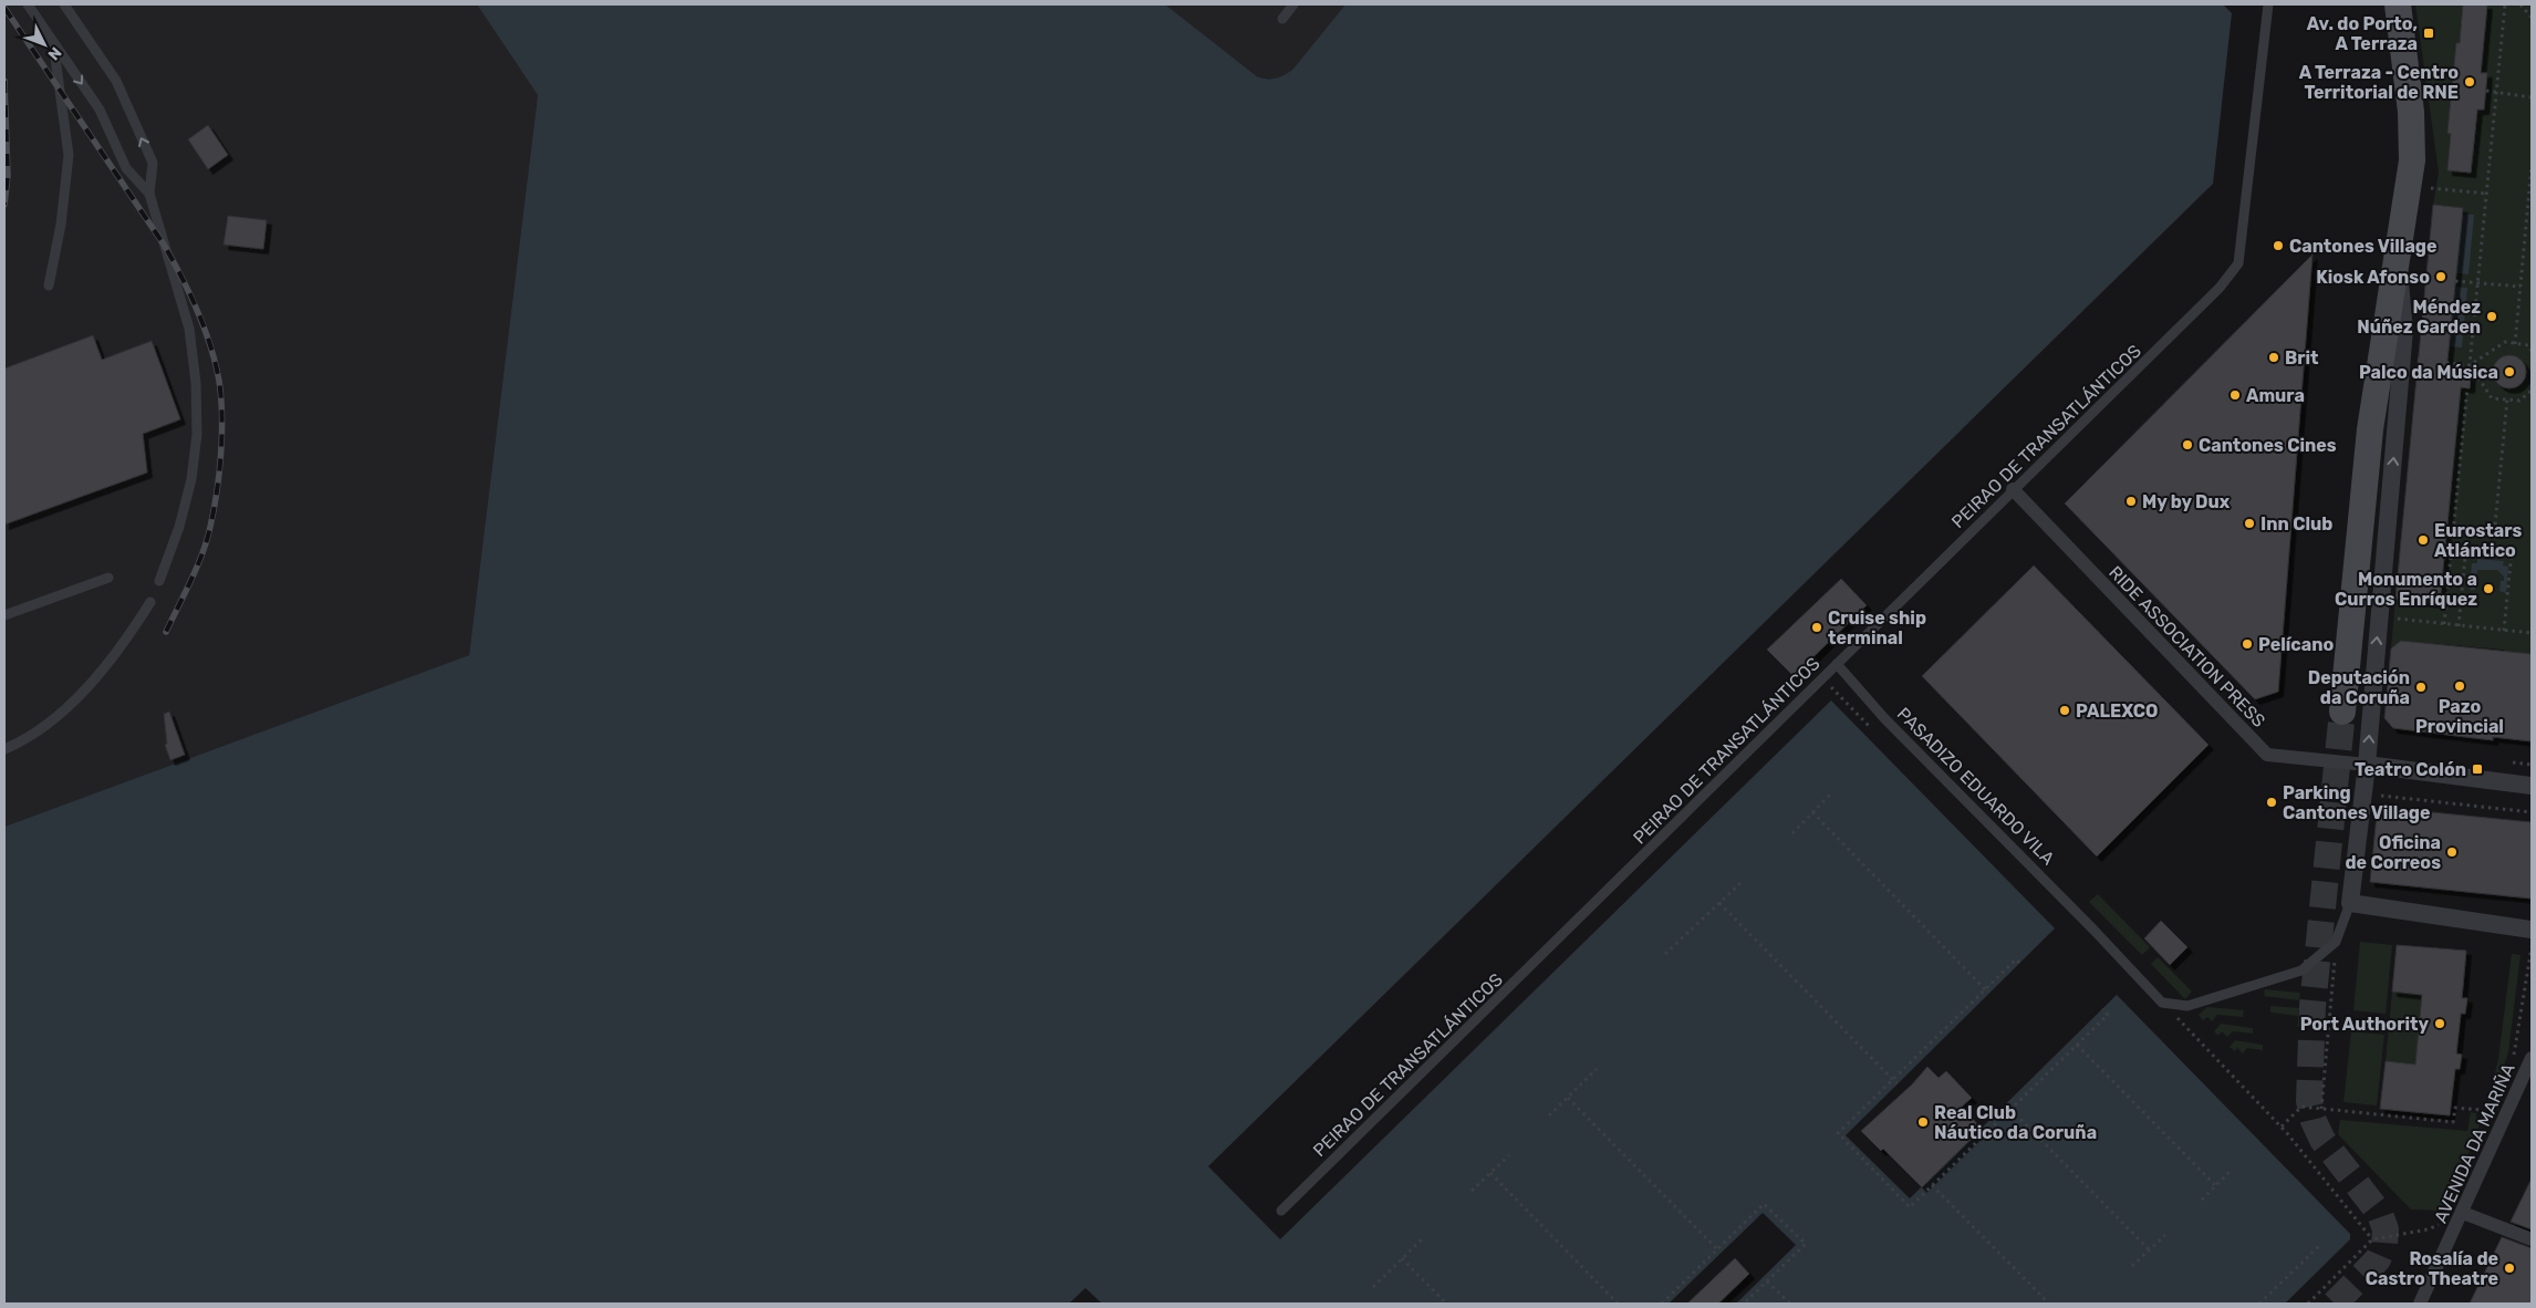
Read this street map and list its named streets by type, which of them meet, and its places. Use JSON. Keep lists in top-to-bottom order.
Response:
{
  "streets": {
    "street": ["RIDE ASSOCIATION PRESS", "AVENIDA DA MARIÑA"],
    "lane": ["PEIRAO DE TRANSATLÁNTICOS", "PASADIZO EDUARDO VILA"]
  },
  "crossings": [
    ["PEIRAO DE TRANSATLÁNTICOS", "RIDE ASSOCIATION PRESS"],
    ["PEIRAO DE TRANSATLÁNTICOS", "PASADIZO EDUARDO VILA"]
  ],
  "places": {
    "transit": ["Av. do Porto, A Terraza", "Teatro Colón"],
    "other": [
      "A Terraza - Centro Territorial de RNE",
      "Cantones Village",
      "Kiosk Afonso",
      "Méndez Núñez Garden",
      "Brit",
      "Palco da Música",
      "Amura",
      "Cantones Cines",
      "My by Dux",
      "Inn Club",
      "Eurostars Atlántico",
      "Monumento a Curros Enríquez",
      "Cruise ship terminal",
      "Pelícano",
      "Pazo Provincial",
      "Deputación da Coruña",
      "PALEXCO",
      "Parking Cantones Village",
      "Oficina de Correos",
      "Port Authority",
      "Real Club Náutico da Coruña",
      "Rosalía de Castro Theatre"
    ]
  },
  "north": "bottom right"
}
